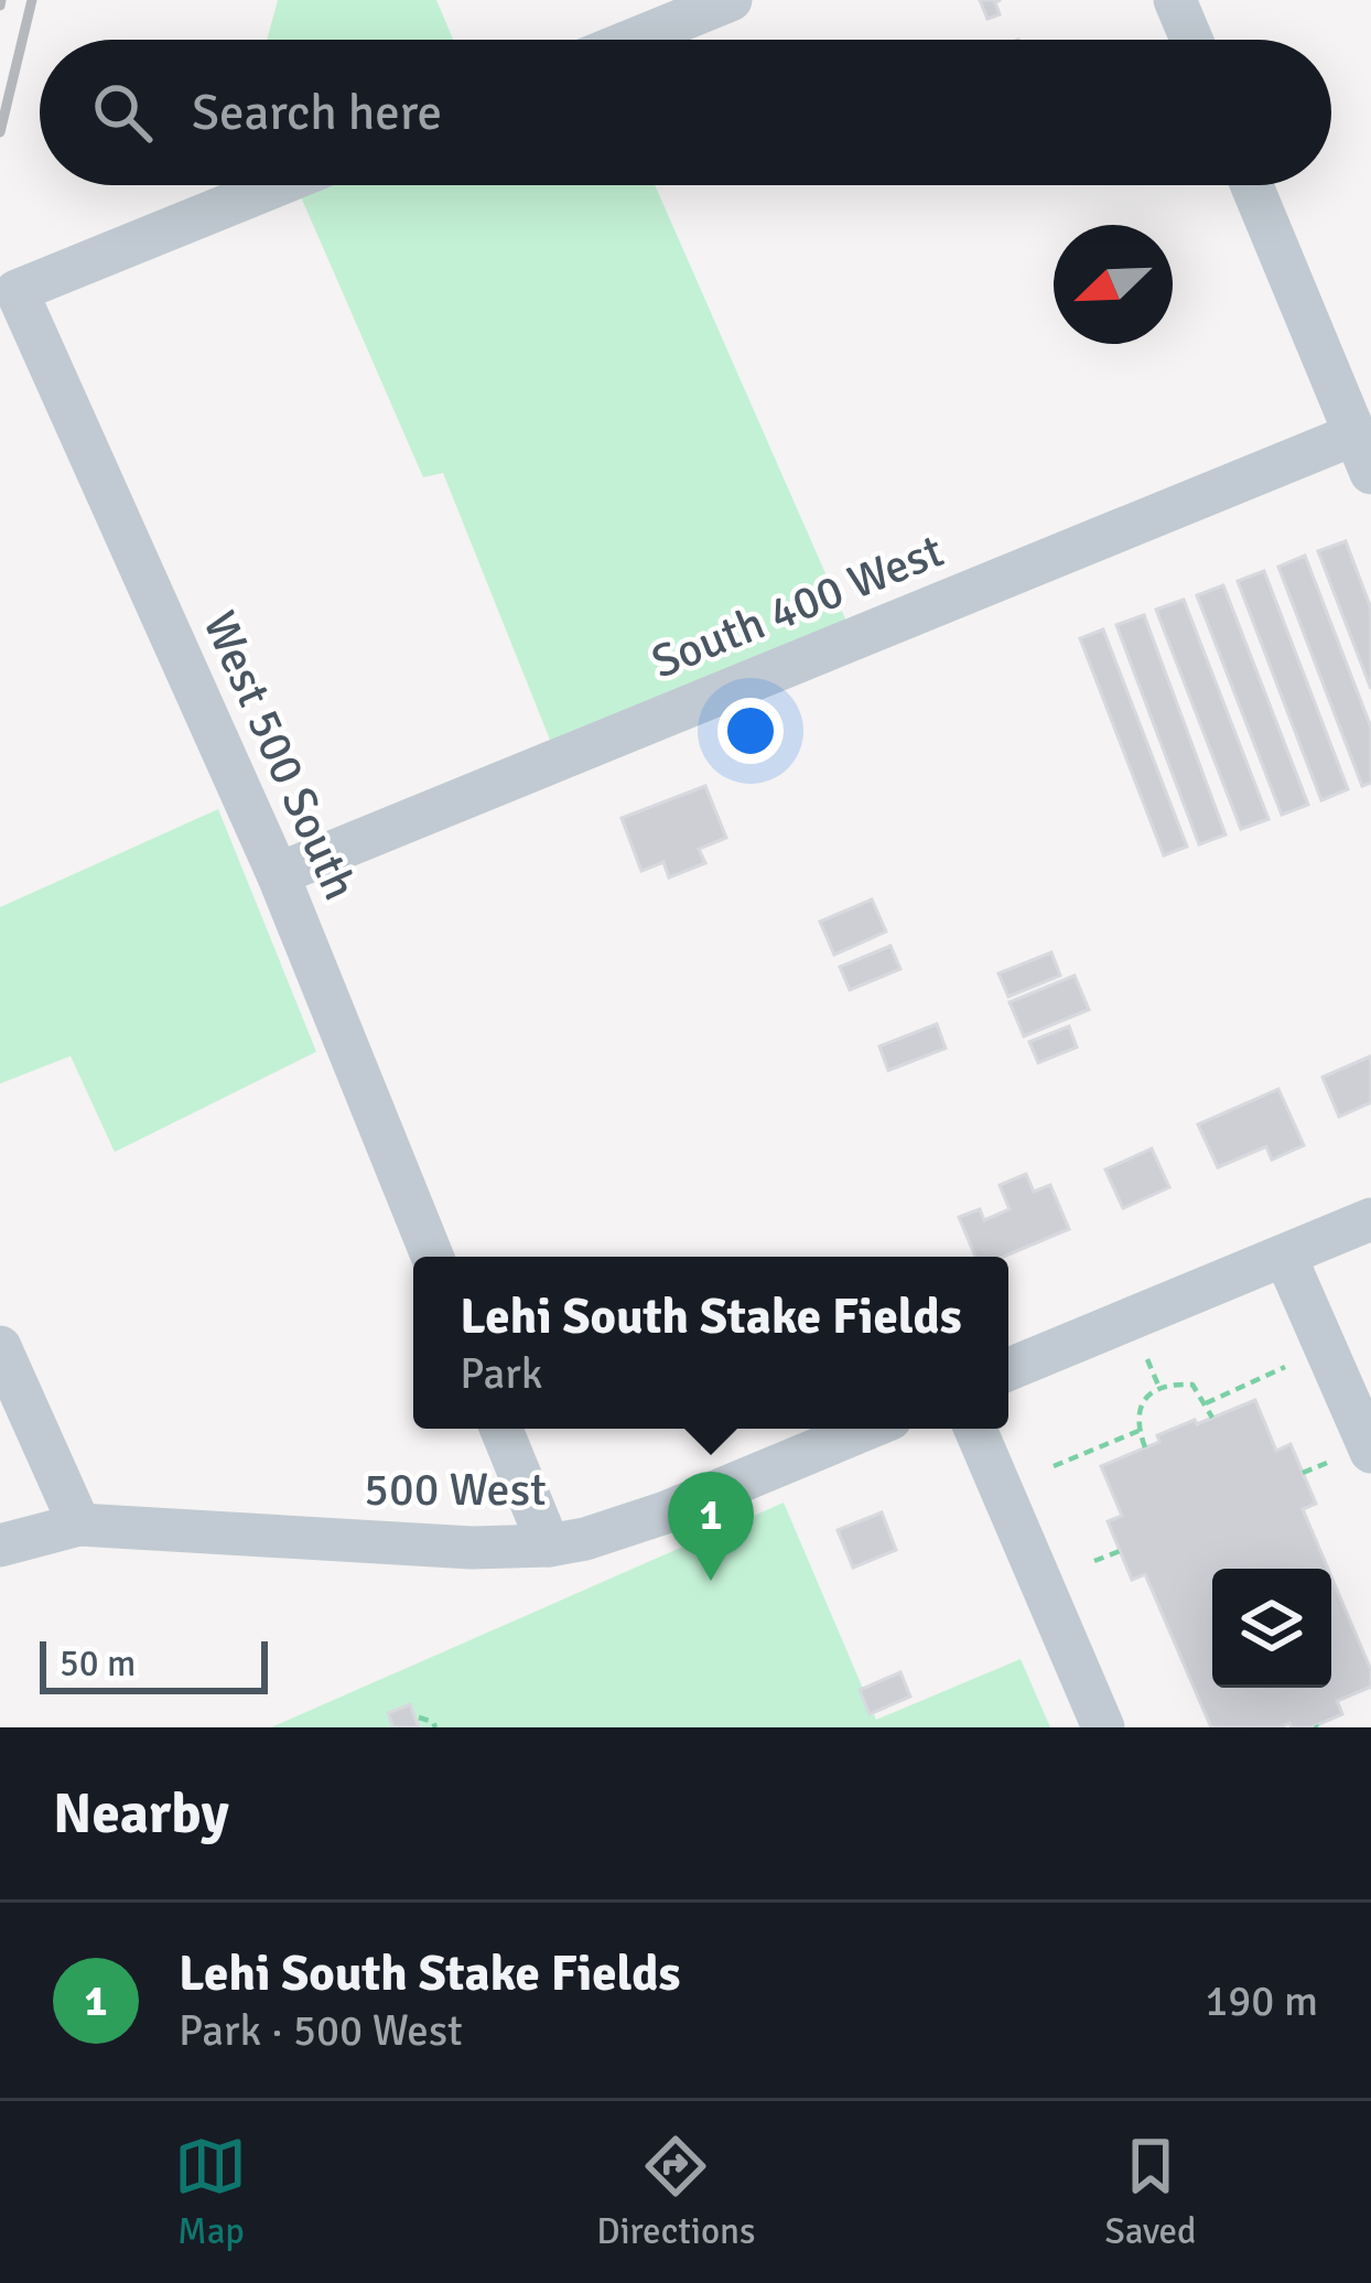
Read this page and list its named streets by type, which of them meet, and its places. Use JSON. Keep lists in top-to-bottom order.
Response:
{
  "streets": {
    "street": ["South 400 West", "West 500 South", "500 West"]
  },
  "crossings": [
    ["South 400 West", "West 500 South"]
  ],
  "scale_bar": "50 m",
  "north": "bottom left",
  "page": {
    "search": "Search here",
    "popup": ["Lehi South Stake Fields", "Park"],
    "pins": "1",
    "scale": "50 m",
    "heading": "Nearby",
    "list": [
      {
        "mark": "1",
        "name": "Lehi South Stake Fields",
        "note": "Park · 500 West",
        "value": "190 m"
      }
    ],
    "nav": ["Map", "Directions", "Saved"]
  }
}
